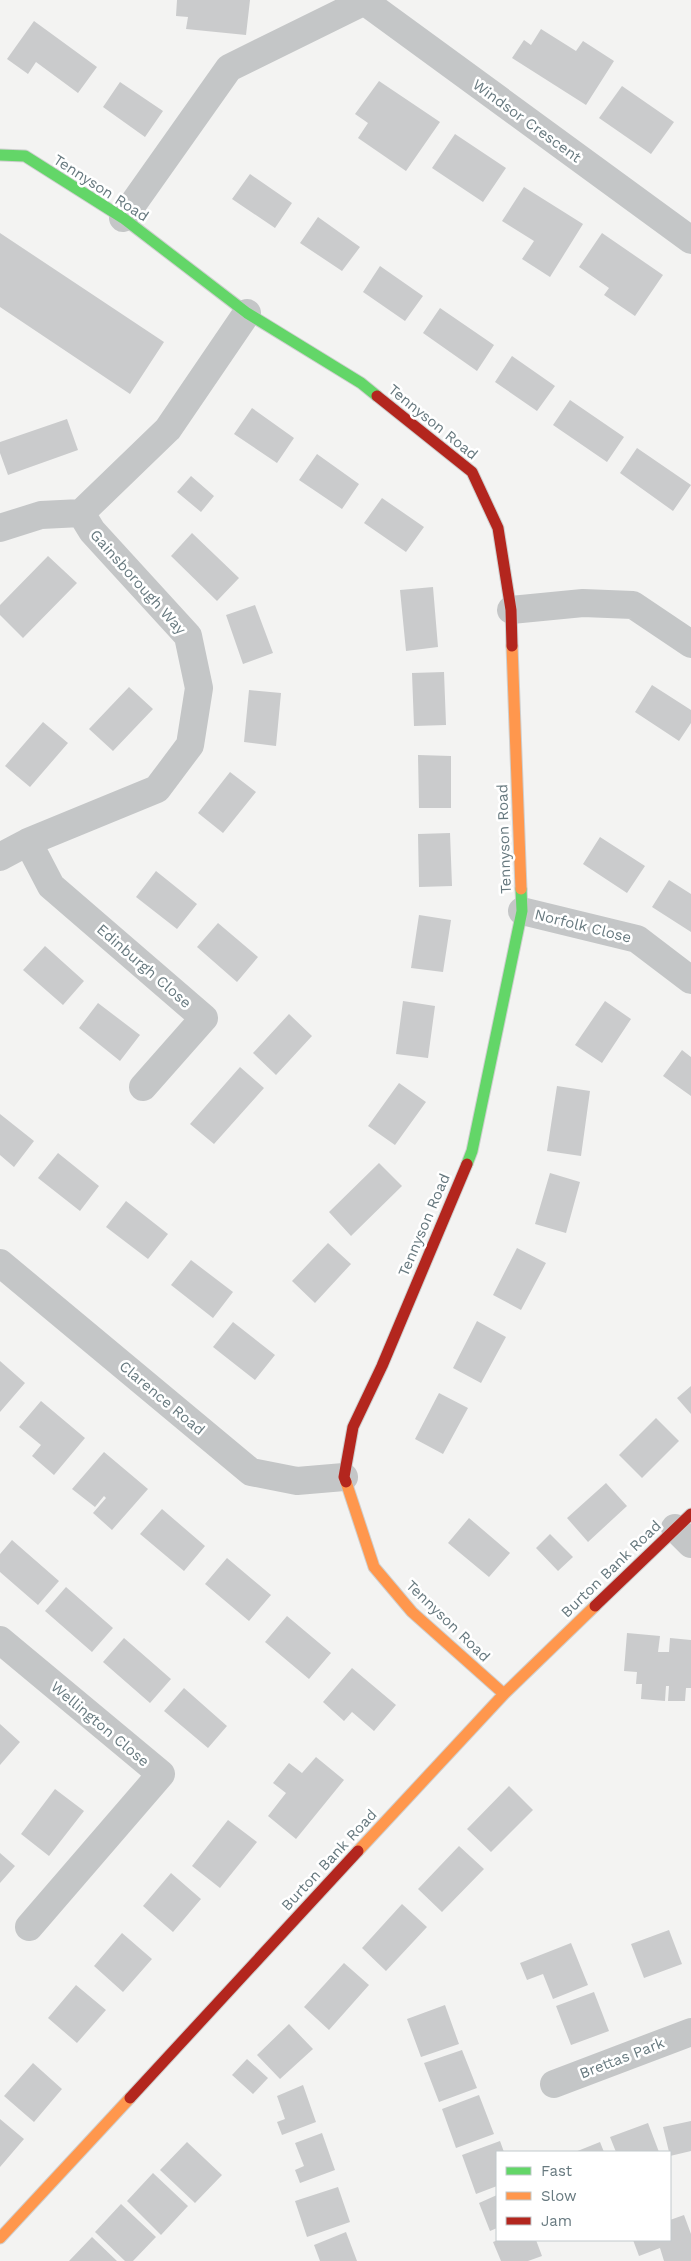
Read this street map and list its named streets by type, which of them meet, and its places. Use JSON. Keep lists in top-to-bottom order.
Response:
{
  "streets": {
    "street": [
      "Windsor Crescent",
      "Tennyson Road",
      "Gainsborough Way",
      "Norfolk Close",
      "Edinburgh Close",
      "Clarence Road",
      "Burton Bank Road",
      "Wellington Close",
      "Brettas Park"
    ]
  },
  "crossings": [
    ["Windsor Crescent", "Tennyson Road"],
    ["Tennyson Road", "Gainsborough Way"],
    ["Tennyson Road", "Norfolk Close"],
    ["Tennyson Road", "Clarence Road"],
    ["Tennyson Road", "Burton Bank Road"],
    ["Gainsborough Way", "Edinburgh Close"]
  ],
  "legend": ["Fast", "Slow", "Jam"]
}
